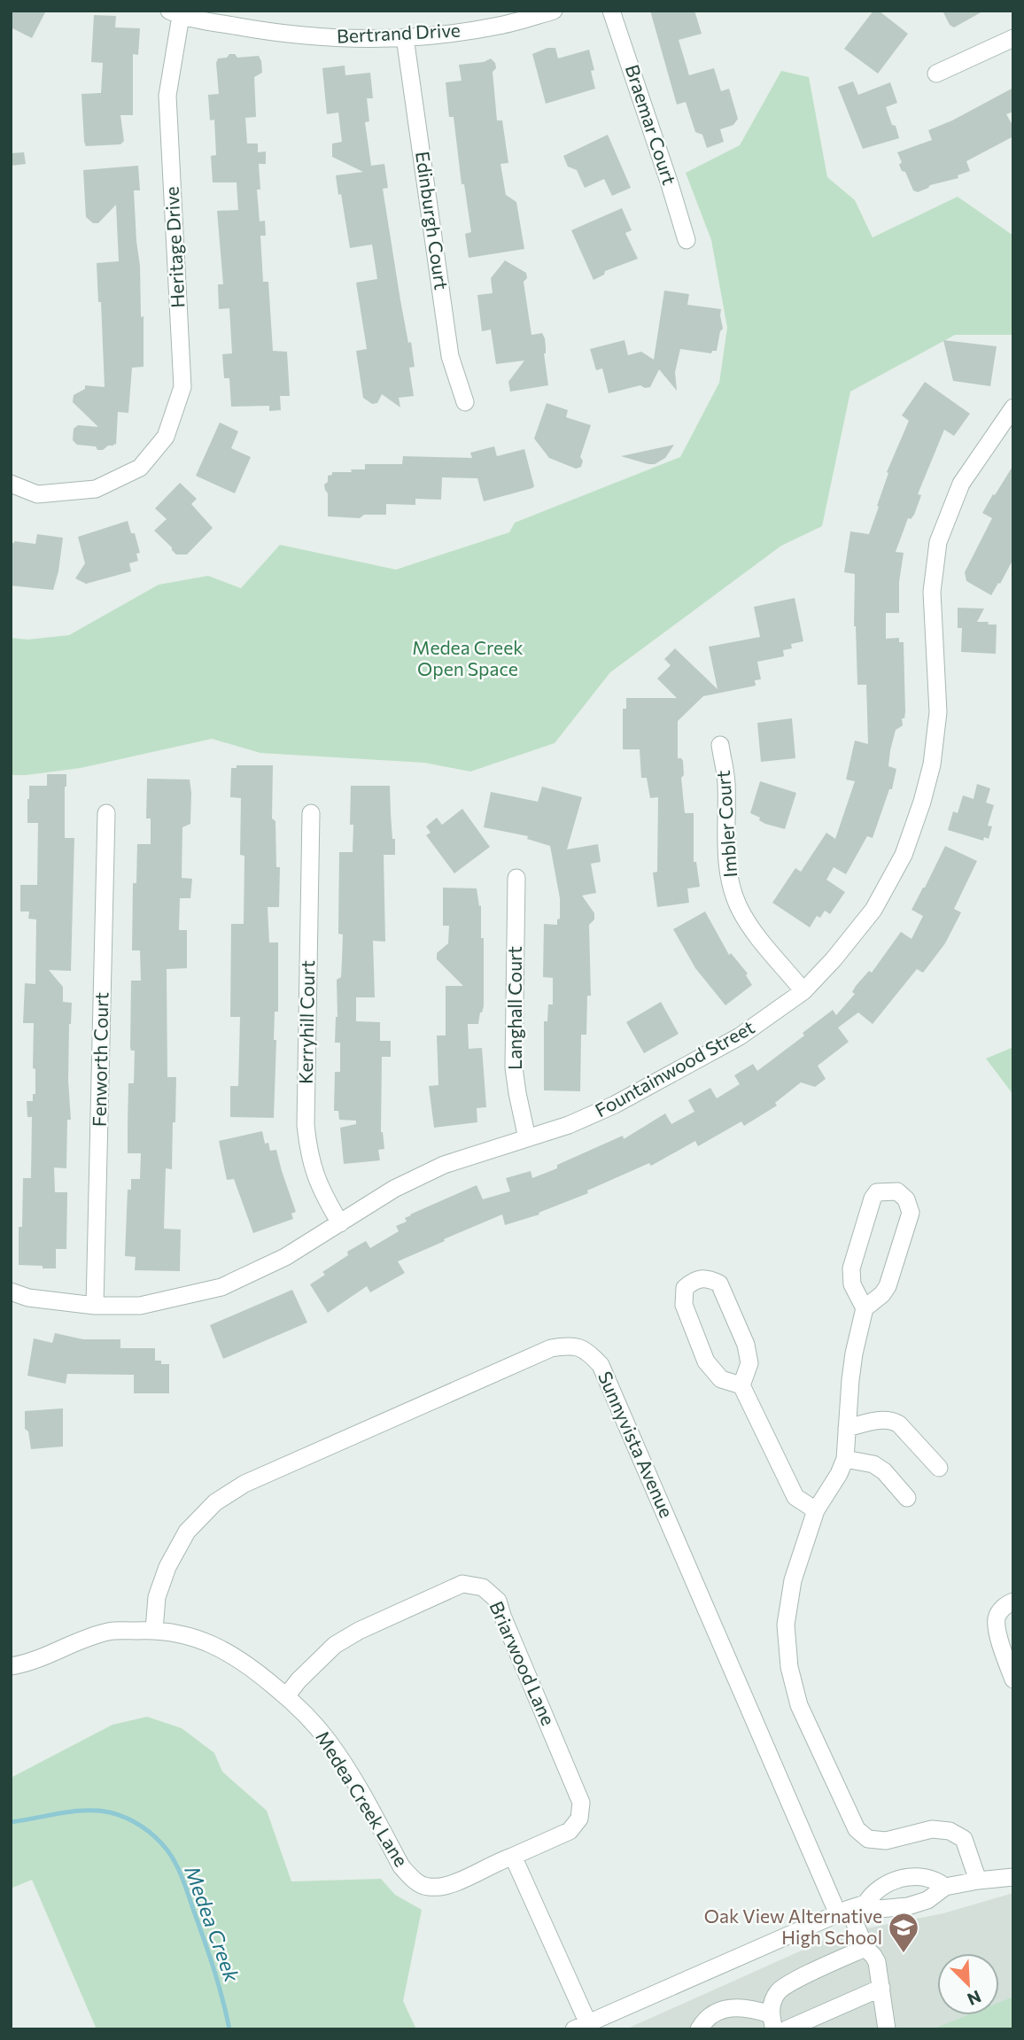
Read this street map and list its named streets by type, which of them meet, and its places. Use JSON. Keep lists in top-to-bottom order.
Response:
{
  "streets": {
    "street": [
      "Bertrand Drive",
      "Braemar Court",
      "Edinburgh Court",
      "Heritage Drive",
      "Imbler Court",
      "Langhall Court",
      "Kerryhill Court",
      "Fenworth Court",
      "Fountainwood Street",
      "Sunnyvista Avenue",
      "Briarwood Lane",
      "Medea Creek Lane"
    ]
  },
  "crossings": [
    ["Bertrand Drive", "Edinburgh Court"],
    ["Bertrand Drive", "Heritage Drive"],
    ["Imbler Court", "Fountainwood Street"],
    ["Langhall Court", "Fountainwood Street"],
    ["Kerryhill Court", "Fountainwood Street"],
    ["Fenworth Court", "Fountainwood Street"],
    ["Sunnyvista Avenue", "Medea Creek Lane"],
    ["Briarwood Lane", "Medea Creek Lane"]
  ],
  "water": ["Medea Creek"],
  "parks": ["Medea Creek Open Space"],
  "places": {
    "school or university": ["Oak View Alternative High School"]
  },
  "north": "bottom right"
}
